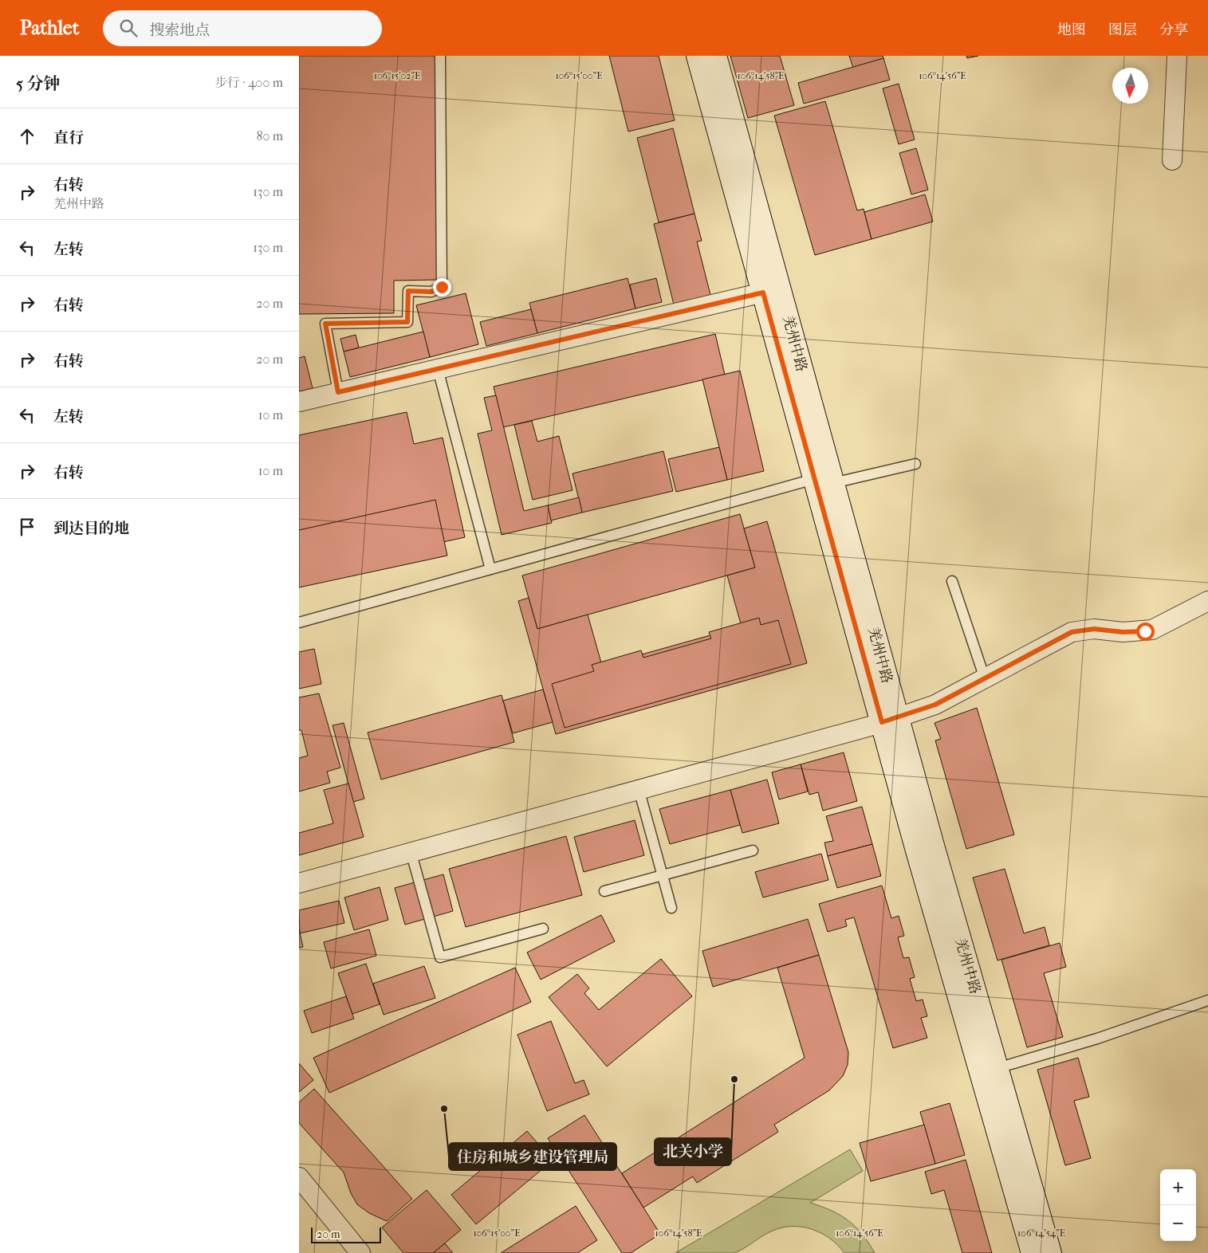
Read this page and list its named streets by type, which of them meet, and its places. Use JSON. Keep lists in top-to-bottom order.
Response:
{
  "streets": {
    "main road": ["羌州中路"]
  },
  "places": ["北关小学", "住房和城乡建设管理局"],
  "scale_bar": "20 m",
  "north": "bottom",
  "page": {
    "header": "Pathlet",
    "search": "搜索地点",
    "nav": ["地图", "图层", "分享"],
    "heading": ["5 分钟", "步行 · 400 m"],
    "list": [
      ["直行", "80 m"],
      ["右转", "羌州中路", "130 m"],
      ["左转", "130 m"],
      ["右转", "20 m"],
      ["右转", "20 m"],
      ["左转", "10 m"],
      ["右转", "10 m"],
      "到达目的地"
    ],
    "map_buttons": ["+", "−"],
    "scale": "20 m"
  },
  "coordinates": [
    "106°15'02\"E",
    "106°15'00\"E",
    "106°14'58\"E",
    "106°14'56\"E",
    "106°14'54\"E"
  ]
}
